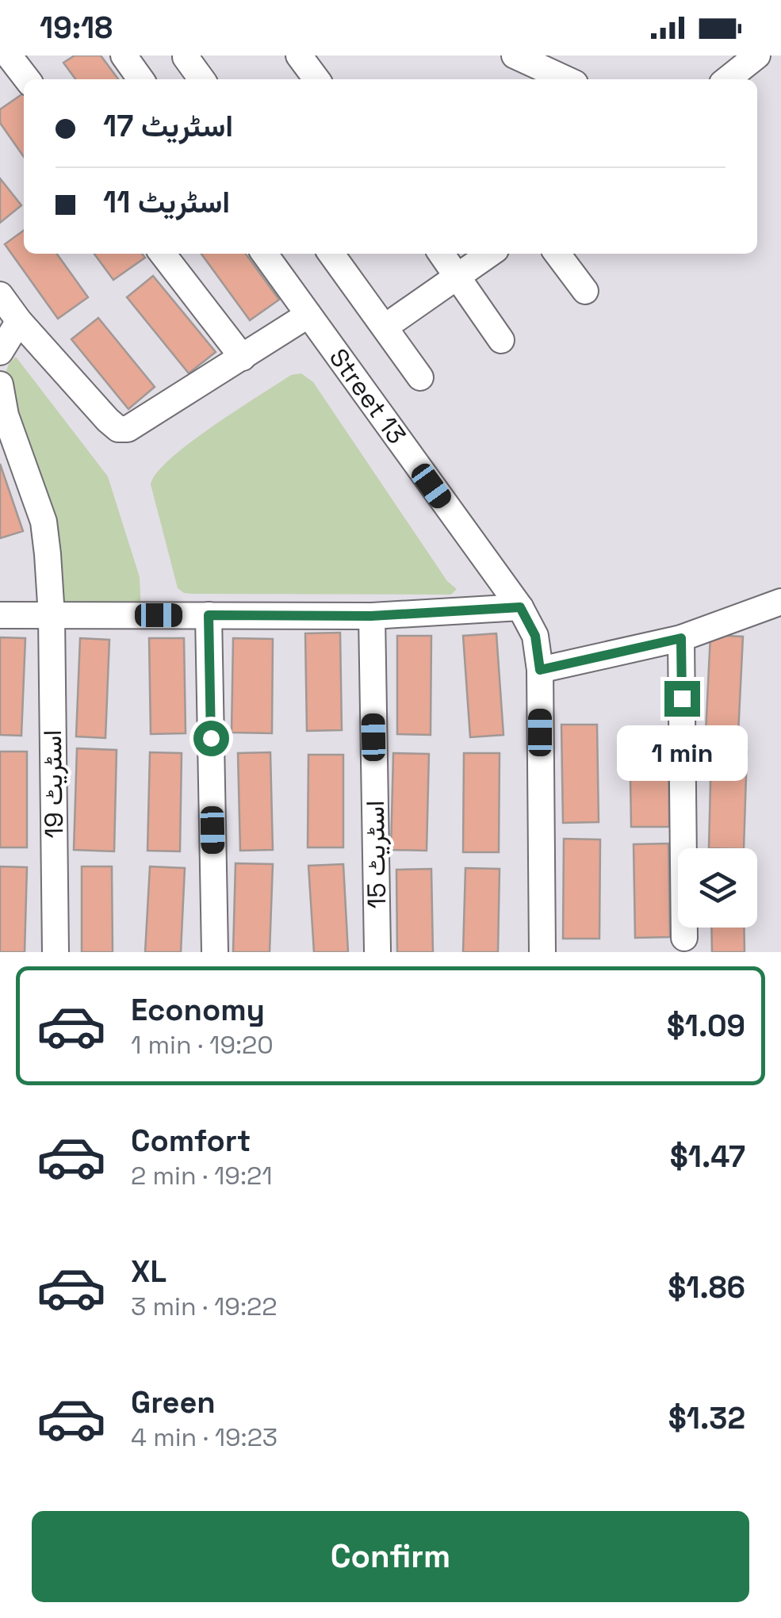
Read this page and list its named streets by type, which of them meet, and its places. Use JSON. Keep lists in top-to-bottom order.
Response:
{
  "streets": {
    "street": ["Street 13", "اسٹریٹ 19", "اسٹریٹ 15"]
  },
  "page": {
    "status": "19:18",
    "banner": ["اسٹریٹ 17", "اسٹریٹ 11"],
    "bubble": "1 min",
    "list": [
      {
        "name": "Economy",
        "note": "1 min · 19:20",
        "value": "$1.09"
      },
      {
        "name": "Comfort",
        "note": "2 min · 19:21",
        "value": "$1.47"
      },
      {
        "name": "XL",
        "note": "3 min · 19:22",
        "value": "$1.86"
      },
      {
        "name": "Green",
        "note": "4 min · 19:23",
        "value": "$1.32"
      }
    ],
    "buttons": "Confirm"
  }
}
